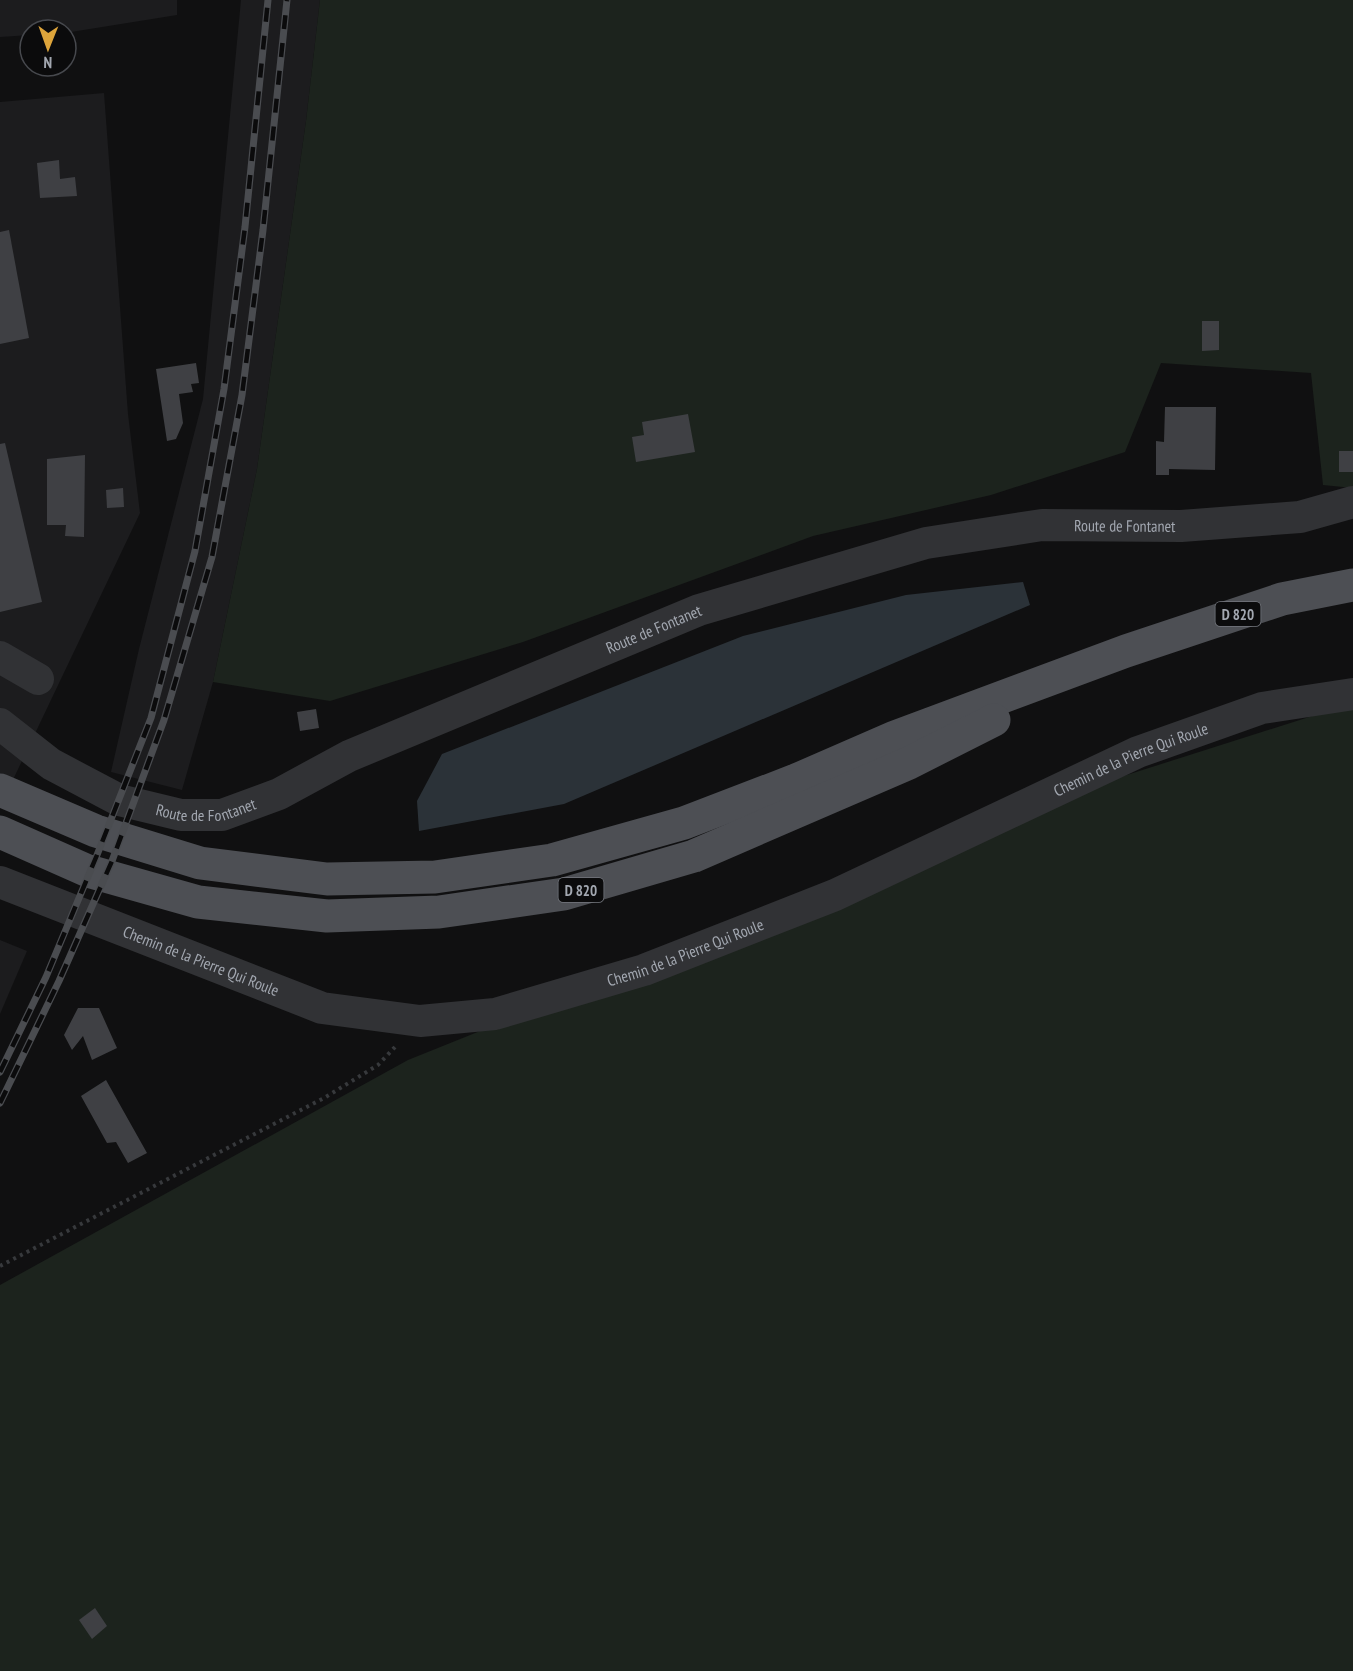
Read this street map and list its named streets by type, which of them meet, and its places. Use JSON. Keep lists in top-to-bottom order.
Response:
{
  "streets": {
    "main road": ["D 820"],
    "street": ["Route de Fontanet", "Chemin de la Pierre Qui Roule"]
  },
  "north": "bottom"
}
